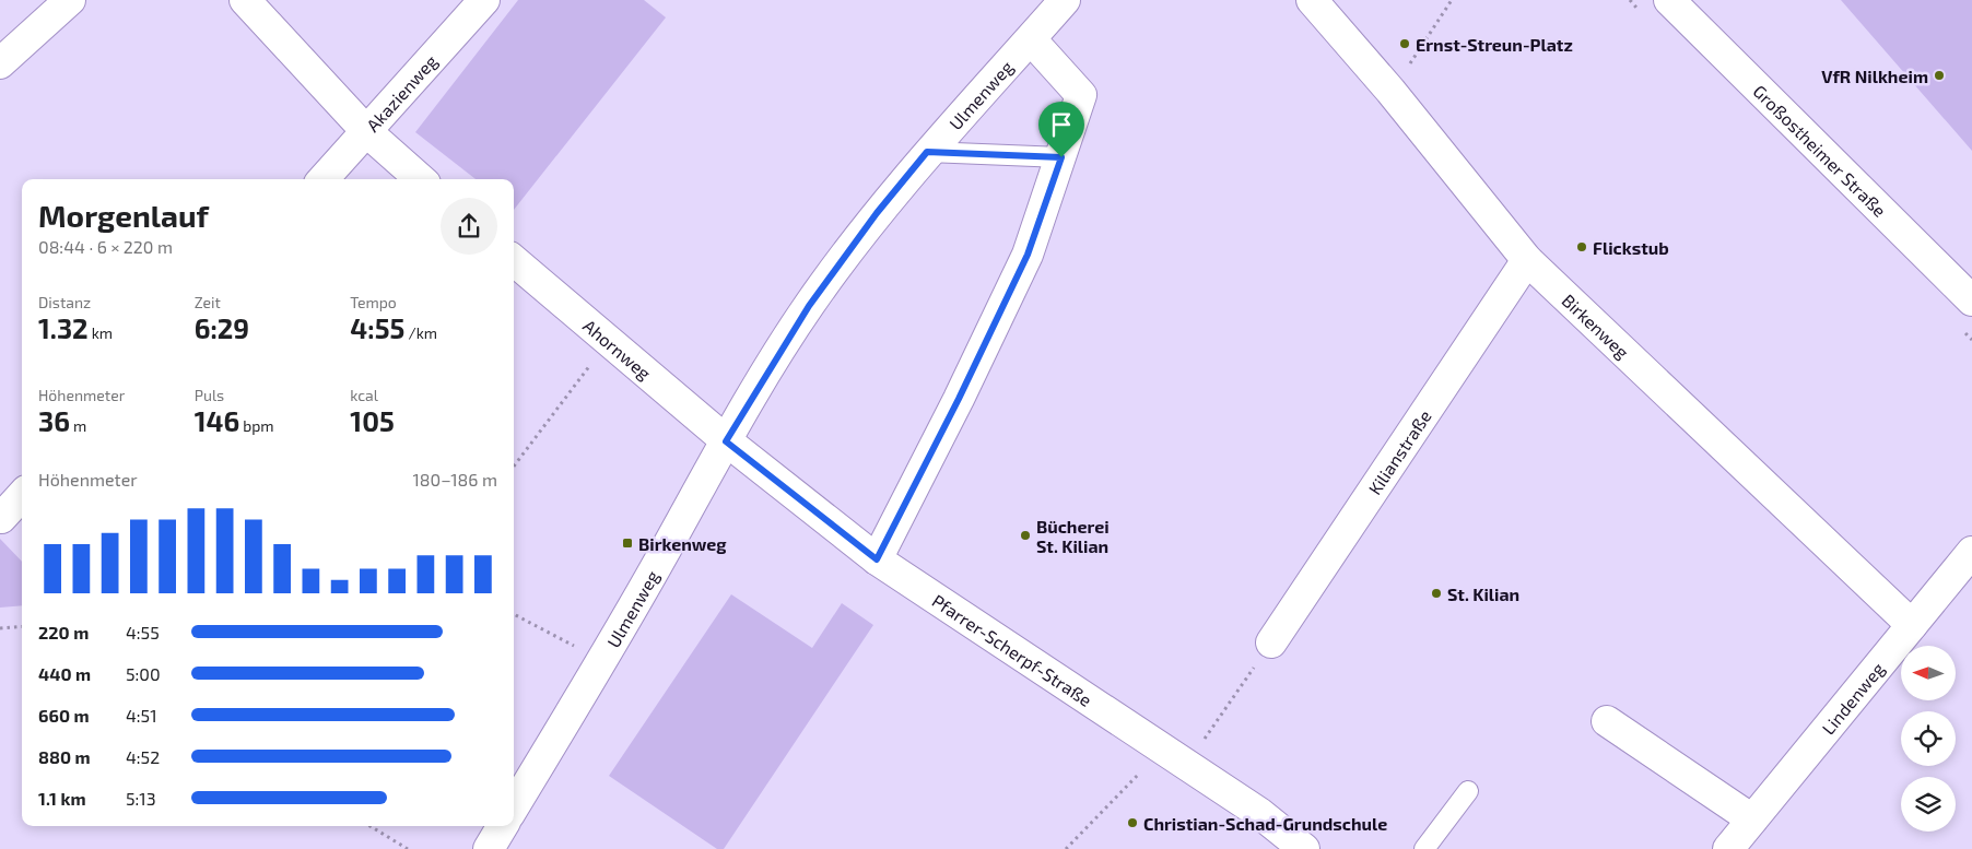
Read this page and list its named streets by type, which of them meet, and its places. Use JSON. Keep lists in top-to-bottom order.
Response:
{
  "streets": {
    "street": [
      "Akazienweg",
      "Ulmenweg",
      "Großostheimer Straße",
      "Birkenweg",
      "Ahornweg",
      "Kilianstraße",
      "Pfarrer-Scherpf-Straße",
      "Lindenweg"
    ]
  },
  "crossings": [
    ["Ulmenweg", "Ahornweg"],
    ["Ulmenweg", "Pfarrer-Scherpf-Straße"],
    ["Birkenweg", "Kilianstraße"],
    ["Birkenweg", "Lindenweg"],
    ["Ahornweg", "Pfarrer-Scherpf-Straße"]
  ],
  "places": {
    "other": [
      "Ernst-Streun-Platz",
      "VfR Nilkheim",
      "Flickstub",
      "Bücherei St. Kilian",
      "St. Kilian",
      "Christian-Schad-Grundschule"
    ],
    "transit": ["Birkenweg"]
  },
  "north": "left",
  "page": {
    "heading": ["Morgenlauf", "08:44 · 6 × 220 m"],
    "stats": [
      ["Distanz", "1.32 km"],
      ["Zeit", "6:29"],
      ["Tempo", "4:55 /km"],
      ["Höhenmeter", "36 m"],
      ["Puls", "146 bpm"],
      ["kcal", "105"]
    ],
    "chart": ["Höhenmeter", "180–186 m"],
    "list": [
      {
        "name": "220 m",
        "note": "4:55"
      },
      {
        "name": "440 m",
        "note": "5:00"
      },
      {
        "name": "660 m",
        "note": "4:51"
      },
      {
        "name": "880 m",
        "note": "4:52"
      },
      {
        "name": "1.1 km",
        "note": "5:13"
      }
    ]
  }
}
